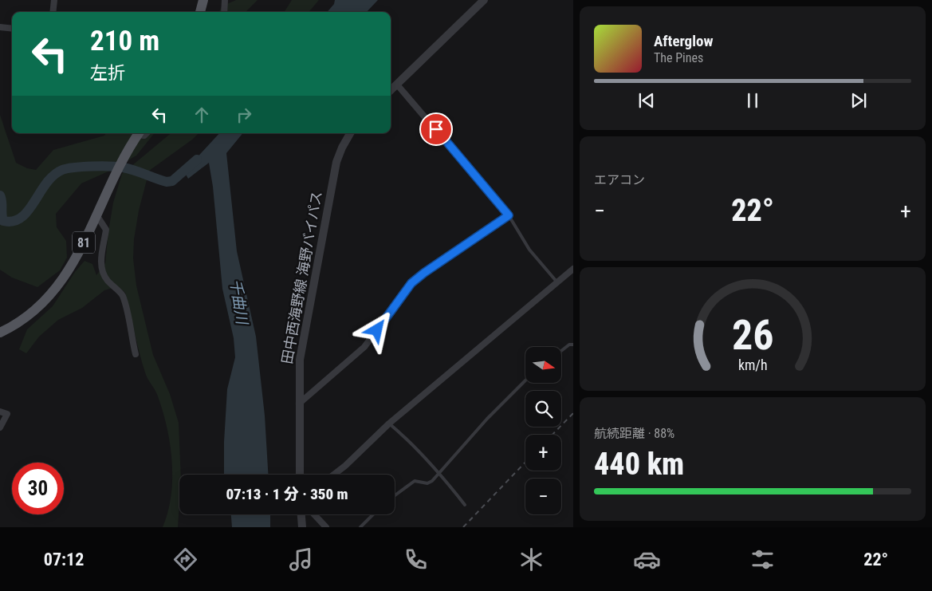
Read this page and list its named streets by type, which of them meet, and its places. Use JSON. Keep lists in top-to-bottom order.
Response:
{
  "streets": {
    "main road": ["81"],
    "street": ["田中西海野線 海野バイパス"]
  },
  "water": ["千曲川"],
  "north": "right",
  "page": {
    "turn": ["210 m", "左折"],
    "song": ["Afterglow", "The Pines"],
    "tile": [
      "エアコン",
      ["航続距離 · 88%", "440 km"]
    ],
    "heat": ["−", "22°", "+"],
    "map_buttons": ["+", "−"],
    "limit": "30",
    "trip": "07:13 · 1 分 · 350 m",
    "tabs": ["07:12", "22°"],
    "gauge": ["26", "km/h"]
  }
}
